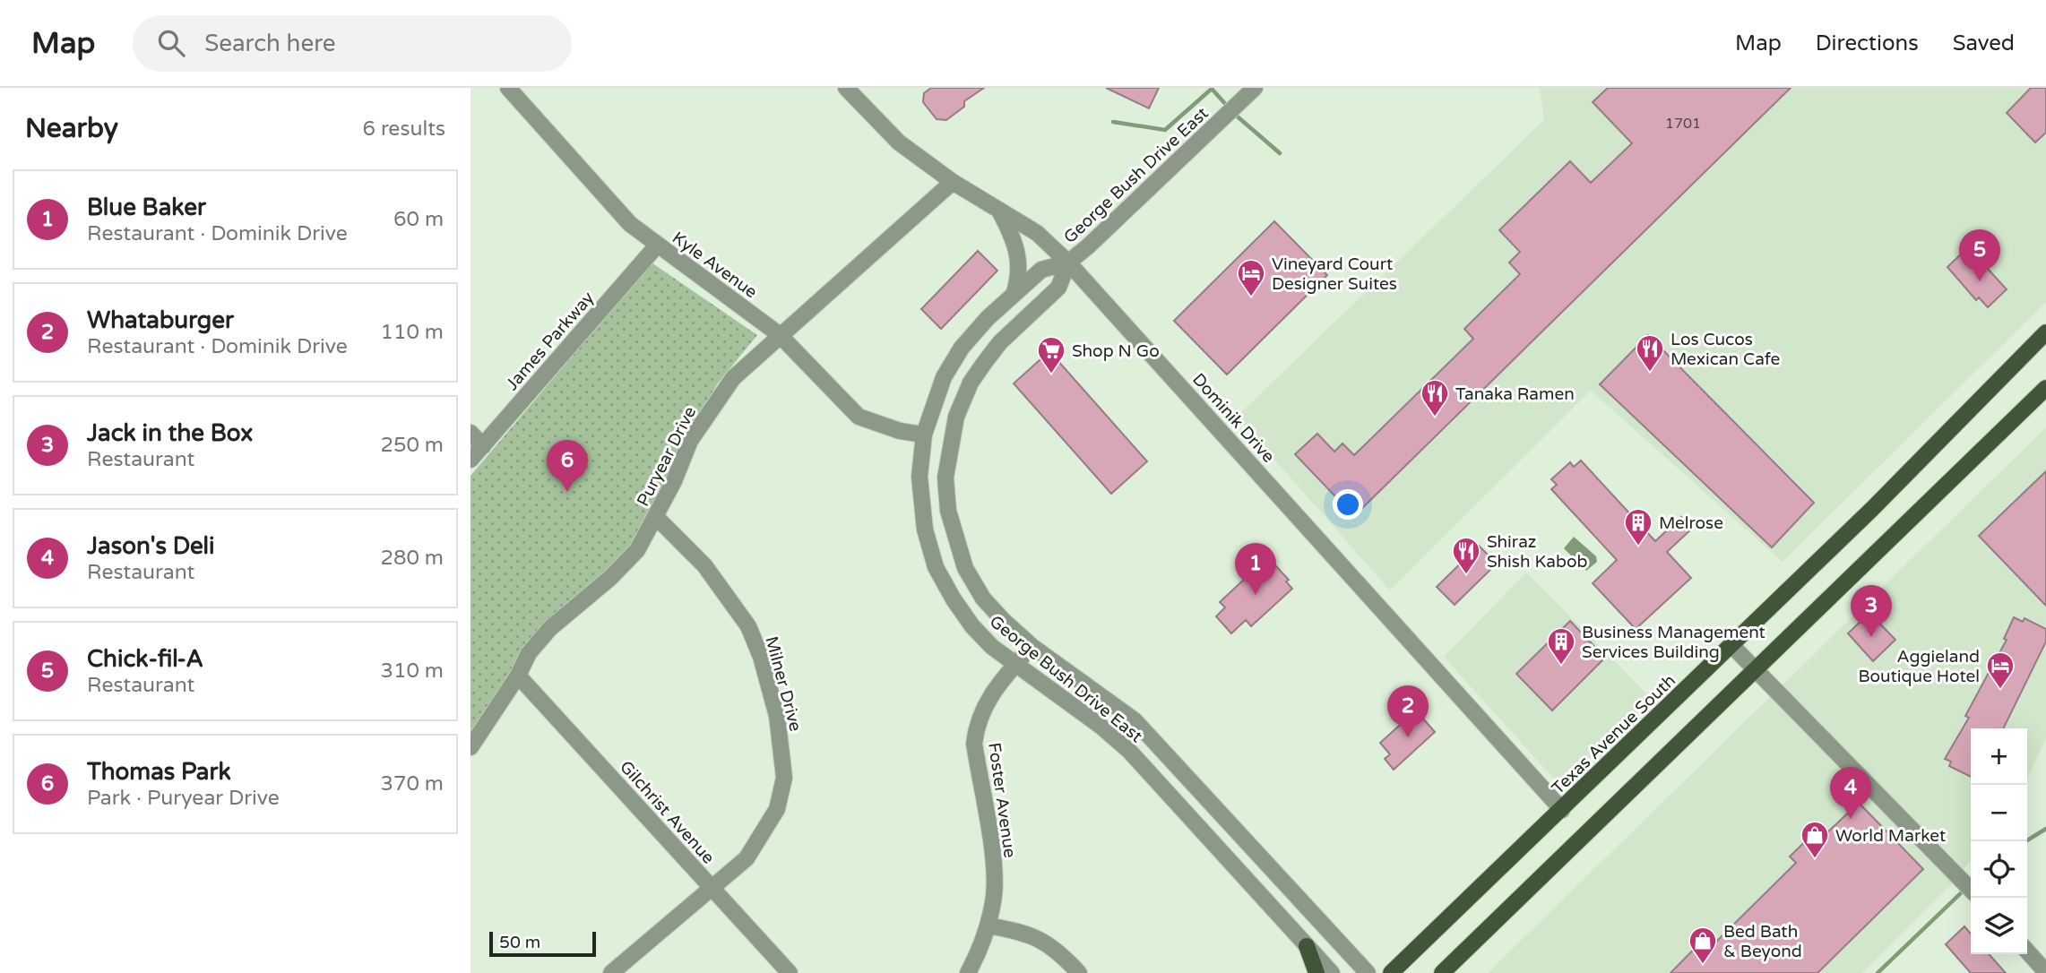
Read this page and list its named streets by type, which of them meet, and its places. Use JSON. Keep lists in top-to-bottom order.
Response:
{
  "streets": {
    "main road": ["Texas Avenue South"],
    "street": [
      "George Bush Drive East",
      "Kyle Avenue",
      "James Parkway",
      "Dominik Drive",
      "Puryear Drive",
      "Milner Drive",
      "Foster Avenue",
      "Gilchrist Avenue"
    ]
  },
  "crossings": [
    ["George Bush Drive East", "Kyle Avenue"],
    ["George Bush Drive East", "Dominik Drive"],
    ["George Bush Drive East", "Foster Avenue"],
    ["Kyle Avenue", "James Parkway"],
    ["Kyle Avenue", "Puryear Drive"],
    ["Dominik Drive", "Puryear Drive"],
    ["Dominik Drive", "Texas Avenue South"],
    ["Puryear Drive", "Milner Drive"],
    ["Puryear Drive", "Gilchrist Avenue"],
    ["Milner Drive", "Gilchrist Avenue"]
  ],
  "places": {
    "hotel": ["Vineyard Court Designer Suites", "Aggieland Boutique Hotel"],
    "restaurant": ["Los Cucos Mexican Cafe", "Tanaka Ramen", "Shiraz Shish Kabob"],
    "supermarket": ["Shop N Go"],
    "building": ["Melrose", "Business Management Services Building"],
    "shop": ["World Market", "Bed Bath & Beyond"]
  },
  "house_numbers": ["1701"],
  "scale_bar": "50 m",
  "page": {
    "header": "Map",
    "search": "Search here",
    "nav": ["Map", "Directions", "Saved"],
    "heading": ["Nearby", "6 results"],
    "list": [
      {
        "mark": "1",
        "name": "Blue Baker",
        "note": "Restaurant · Dominik Drive",
        "value": "60 m"
      },
      {
        "mark": "2",
        "name": "Whataburger",
        "note": "Restaurant · Dominik Drive",
        "value": "110 m"
      },
      {
        "mark": "3",
        "name": "Jack in the Box",
        "note": "Restaurant",
        "value": "250 m"
      },
      {
        "mark": "4",
        "name": "Jason's Deli",
        "note": "Restaurant",
        "value": "280 m"
      },
      {
        "mark": "5",
        "name": "Chick-fil-A",
        "note": "Restaurant",
        "value": "310 m"
      },
      {
        "mark": "6",
        "name": "Thomas Park",
        "note": "Park · Puryear Drive",
        "value": "370 m"
      }
    ],
    "pins": [
      "5",
      "6",
      "1",
      "3",
      "2",
      "4"
    ],
    "map_buttons": ["+", "−"],
    "scale": "50 m"
  }
}
